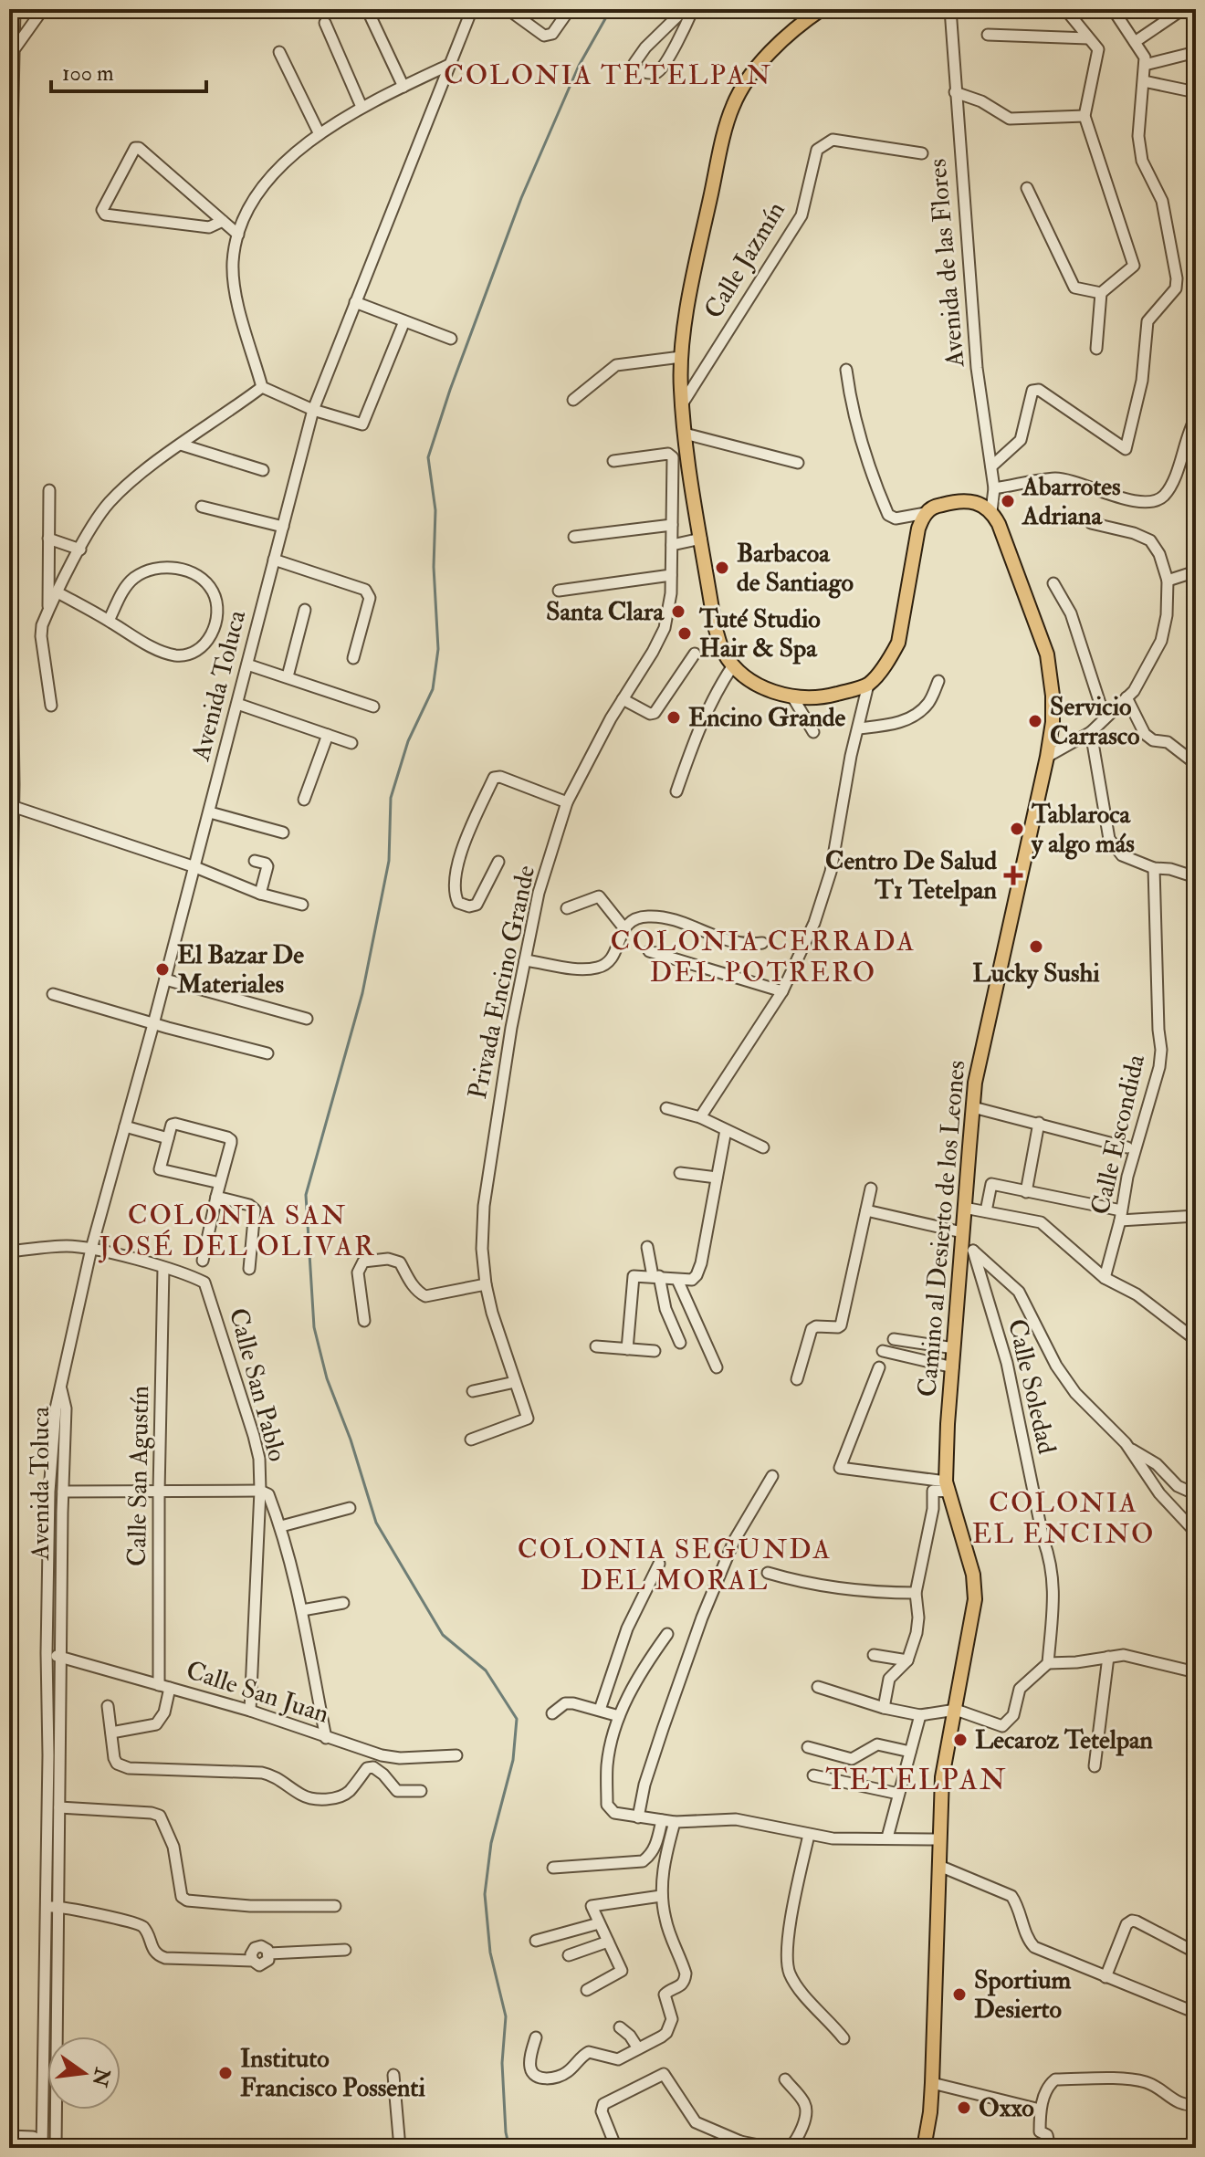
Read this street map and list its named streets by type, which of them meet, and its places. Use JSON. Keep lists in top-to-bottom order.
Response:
{
  "streets": {
    "main road": ["Camino al Desierto de los Leones"],
    "street": [
      "Calle Jazmín",
      "Avenida de las Flores",
      "Avenida Toluca",
      "Privada Encino Grande",
      "Calle Escondida",
      "Calle San Pablo",
      "Calle Soledad",
      "Calle San Agustín",
      "Calle San Juan"
    ]
  },
  "crossings": [
    ["Avenida de las Flores", "Camino al Desierto de los Leones"],
    ["Avenida Toluca", "Calle San Pablo"],
    ["Avenida Toluca", "Calle San Juan"],
    ["Calle San Pablo", "Calle San Agustín"],
    ["Calle San Pablo", "Calle San Juan"],
    ["Calle San Agustín", "Calle San Juan"]
  ],
  "districts": [
    "COLONIA TETELPAN",
    "COLONIA CERRADA DEL POTRERO",
    "COLONIA SAN JOSÉ DEL OLIVAR",
    "COLONIA EL ENCINO",
    "COLONIA SEGUNDA DEL MORAL",
    "TETELPAN"
  ],
  "places": {
    "other": [
      "Abarrotes Adriana",
      "Barbacoa de Santiago",
      "Santa Clara",
      "Tuté Studio Hair & Spa",
      "Encino Grande",
      "Servicio Carrasco",
      "Tablaroca y algo más",
      "Lucky Sushi",
      "El Bazar De Materiales",
      "Lecaroz Tetelpan",
      "Sportium Desierto",
      "Instituto Francisco Possenti",
      "Oxxo"
    ],
    "health": ["Centro De Salud T1 Tetelpan"]
  },
  "scale_bar": "100 m",
  "north": "right"
}
